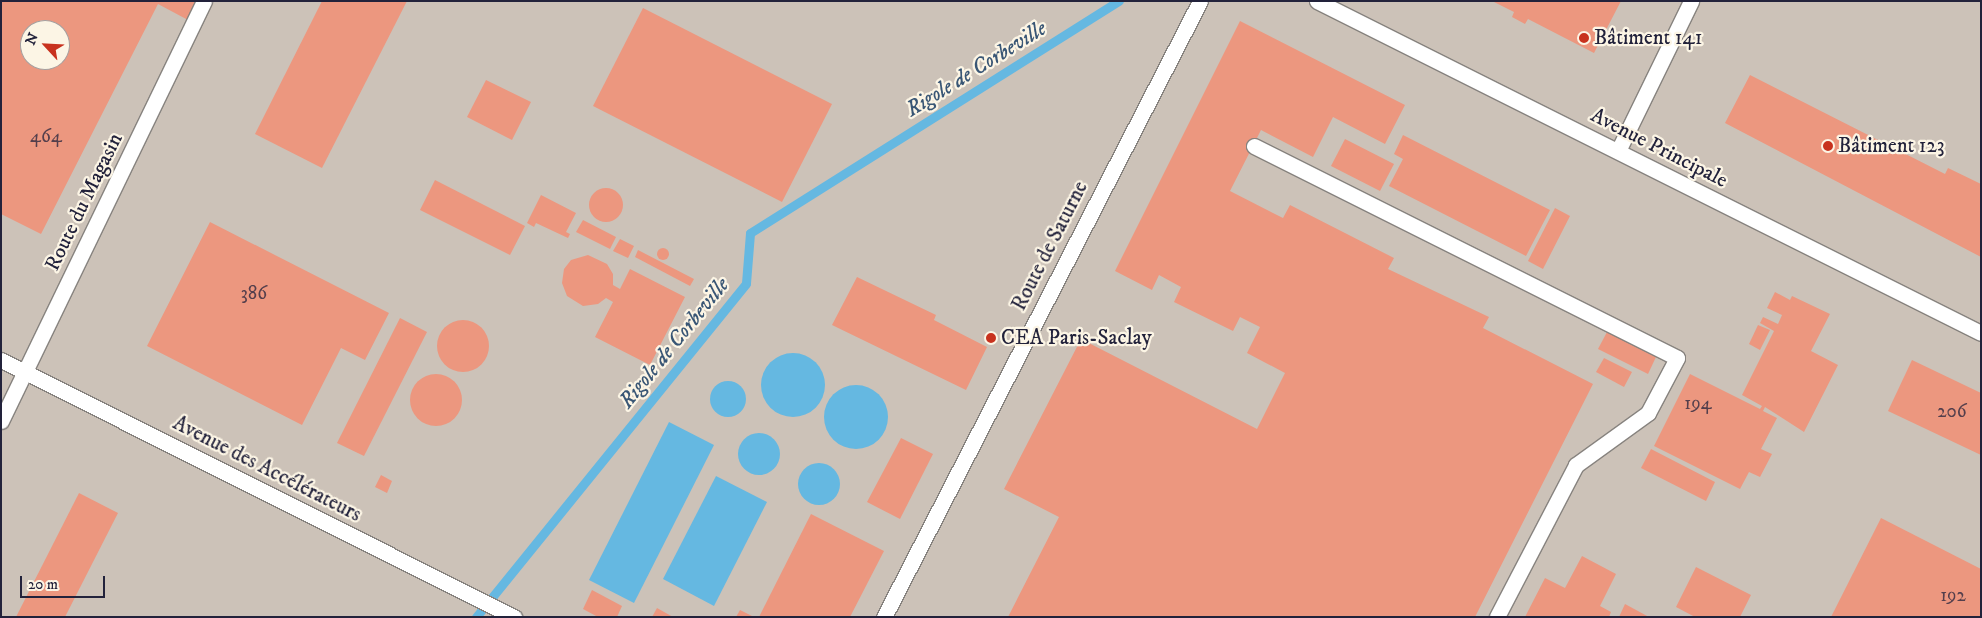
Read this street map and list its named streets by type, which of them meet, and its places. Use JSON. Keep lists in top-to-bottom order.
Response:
{
  "streets": {
    "lane": [
      "Avenue Principale",
      "Route du Magasin",
      "Route de Saturne",
      "Avenue des Accélérateurs"
    ]
  },
  "crossings": [
    ["Route du Magasin", "Avenue des Accélérateurs"]
  ],
  "water": ["Rigole de Corbeville"],
  "places": ["Bâtiment 141", "Bâtiment 123", "CEA Paris-Saclay"],
  "house_numbers": [
    "464",
    "386",
    "194",
    "206",
    "192"
  ],
  "scale_bar": "20 m",
  "north": "top left"
}
